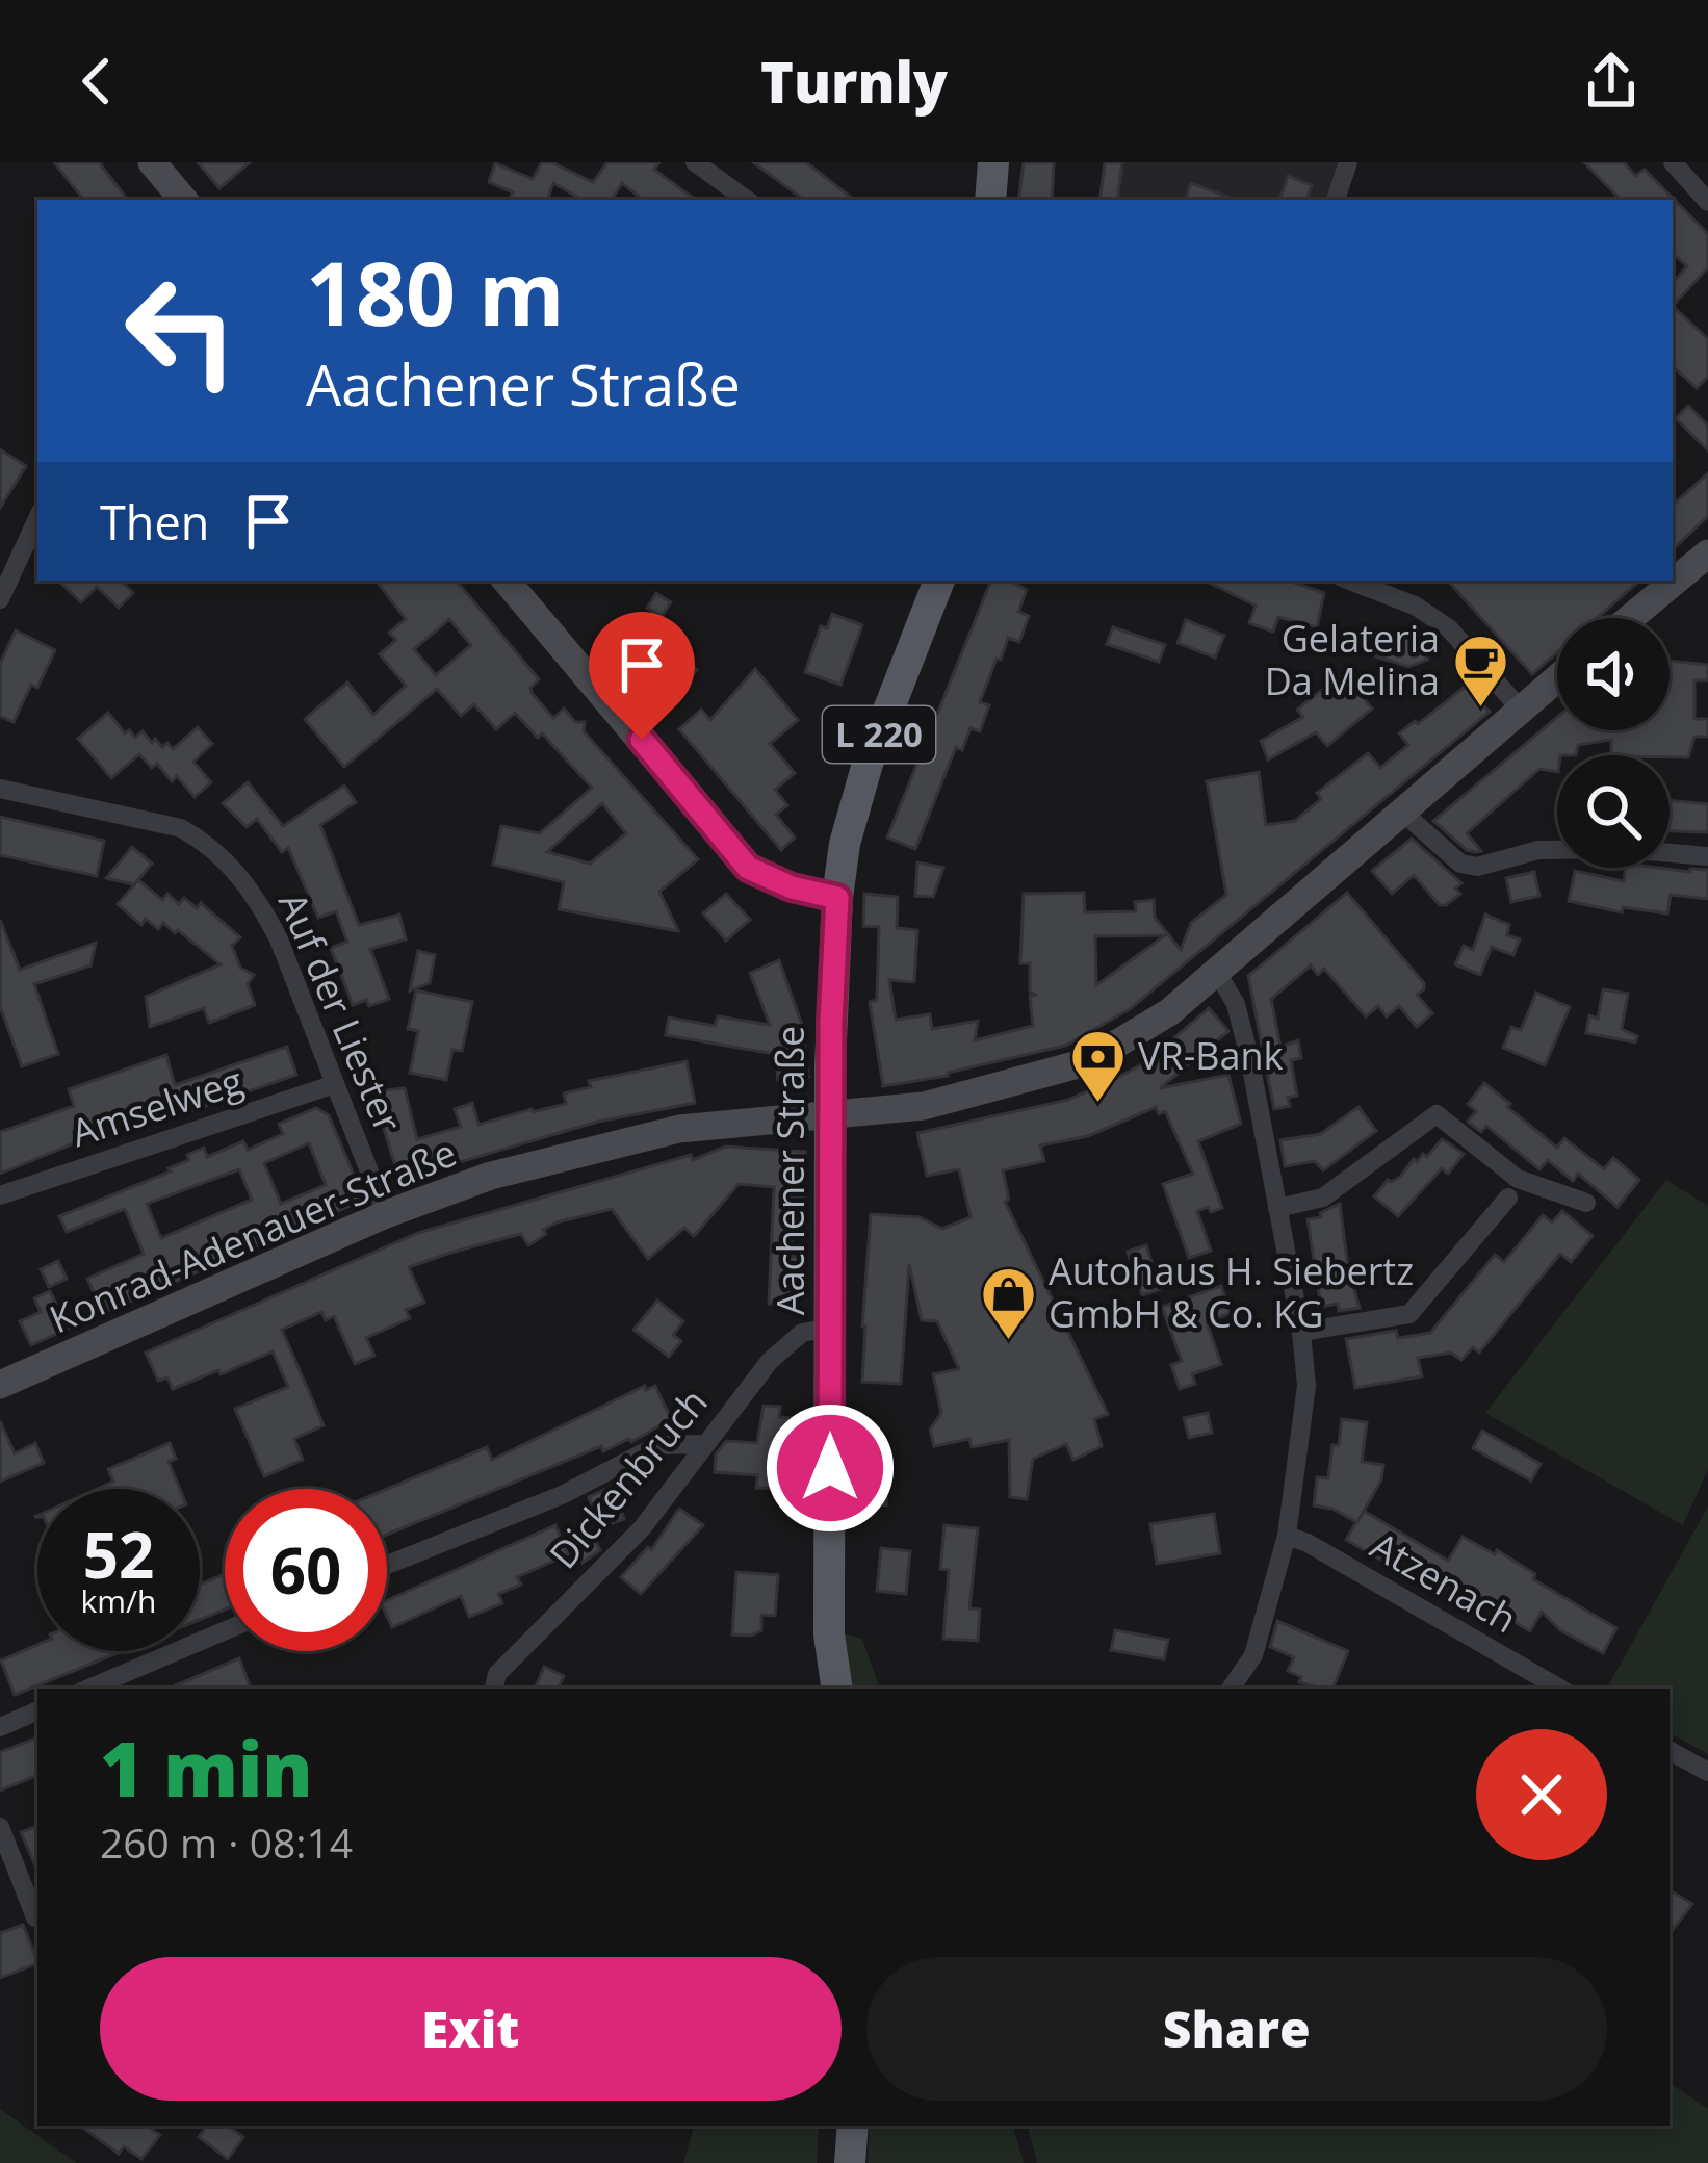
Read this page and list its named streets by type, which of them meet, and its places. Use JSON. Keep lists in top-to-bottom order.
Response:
{
  "streets": {
    "main road": ["L 220", "Aachener Straße"],
    "street": [
      "Auf der Liester",
      "Amselweg",
      "Konrad-Adenauer-Straße",
      "Dickenbruch",
      "Atzenach"
    ]
  },
  "crossings": [
    ["L 220", "Aachener Straße"],
    ["Auf der Liester", "Amselweg"],
    ["Auf der Liester", "Konrad-Adenauer-Straße"],
    ["Aachener Straße", "Konrad-Adenauer-Straße"],
    ["Aachener Straße", "Dickenbruch"]
  ],
  "places": {
    "cafe": ["Gelateria Da Melina"],
    "bank": ["VR-Bank"],
    "shop": ["Autohaus H. Siebertz GmbH & Co. KG"]
  },
  "page": {
    "header": "Turnly",
    "turn": ["180 m", "Aachener Straße"],
    "then": "Then",
    "speed": "52 km/h",
    "limit": "60",
    "heading": ["1 min", "260 m · 08:14"],
    "buttons": ["Exit", "Share"]
  }
}
